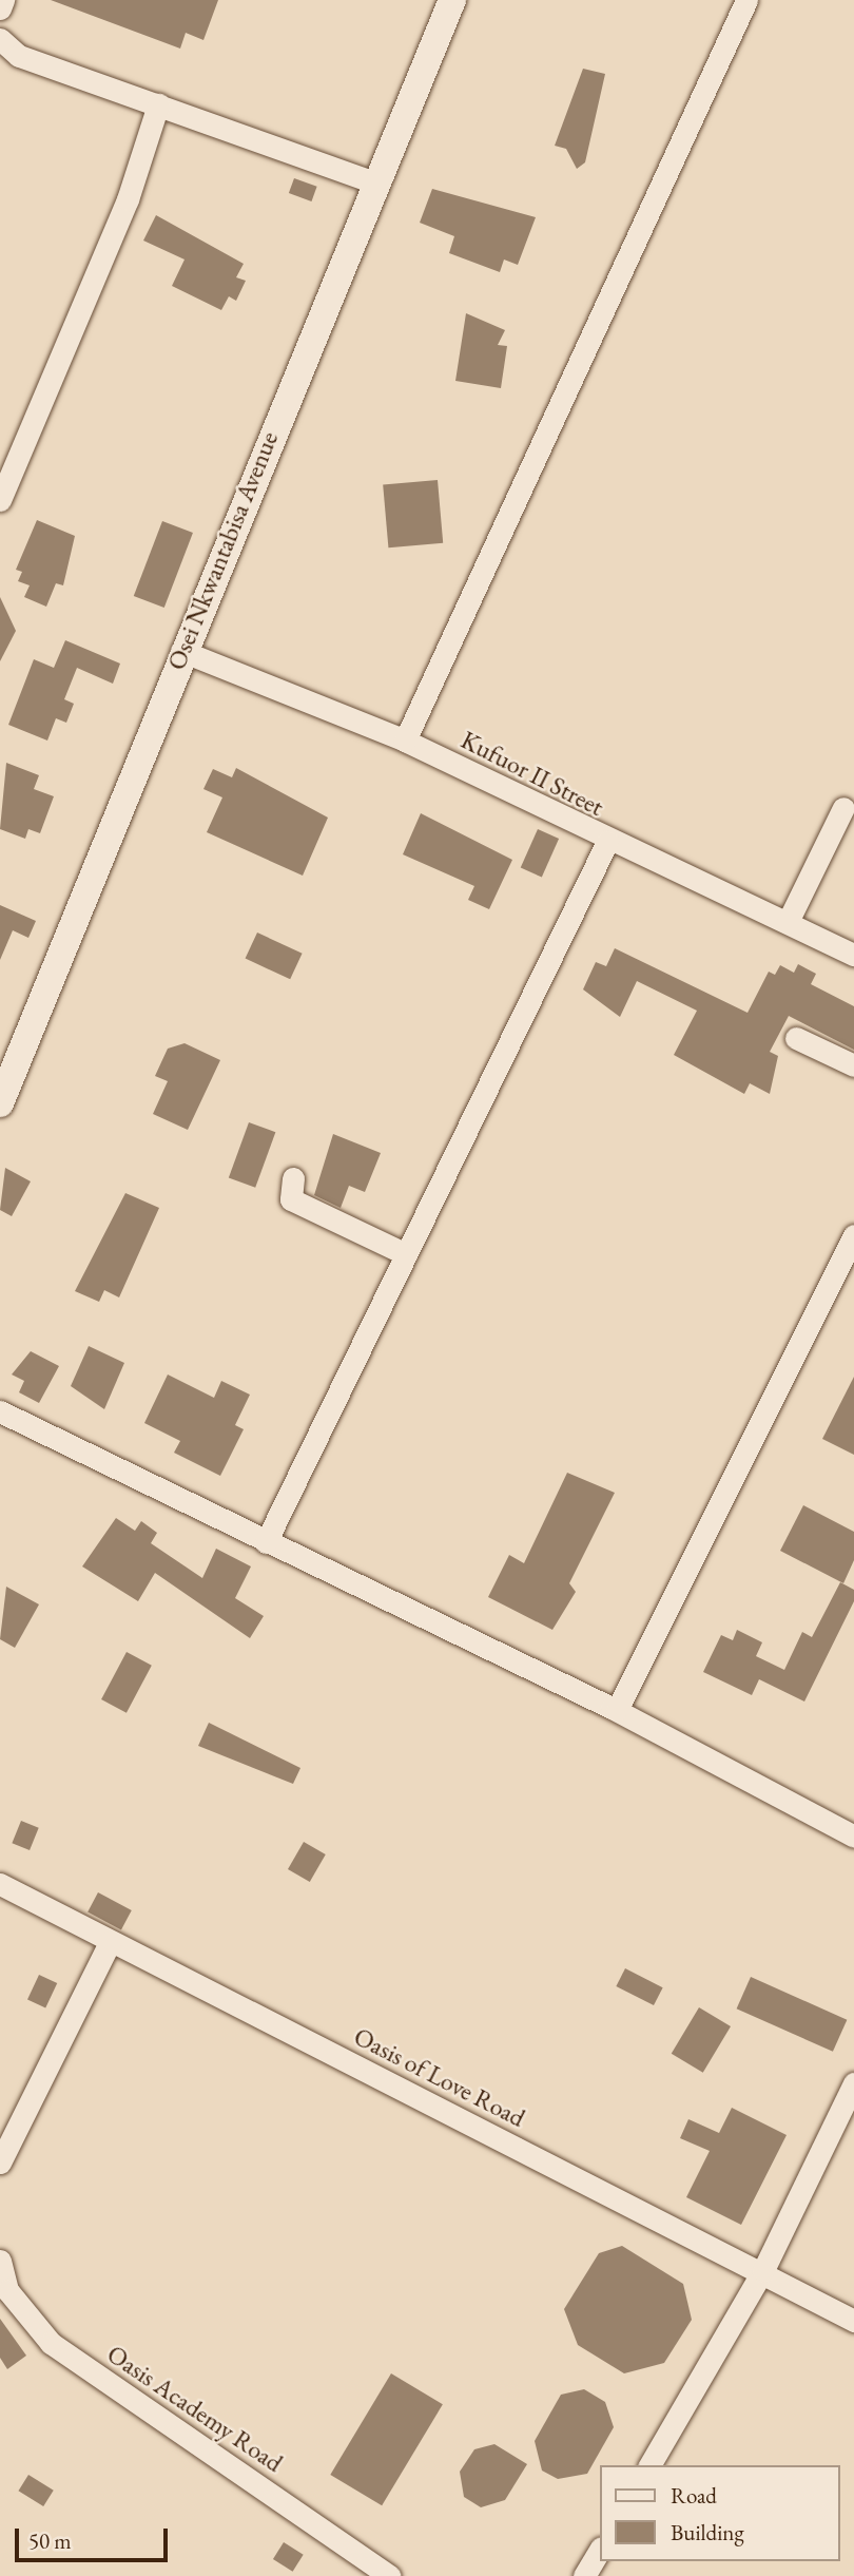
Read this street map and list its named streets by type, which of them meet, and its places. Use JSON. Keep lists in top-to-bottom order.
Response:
{
  "streets": {
    "street": [
      "Osei Nkwantabisa Avenue",
      "Kufuor II Street",
      "Oasis of Love Road",
      "Oasis Academy Road"
    ]
  },
  "crossings": [
    ["Osei Nkwantabisa Avenue", "Kufuor II Street"]
  ],
  "legend": ["Road", "Building"],
  "scale_bar": "50 m"
}
